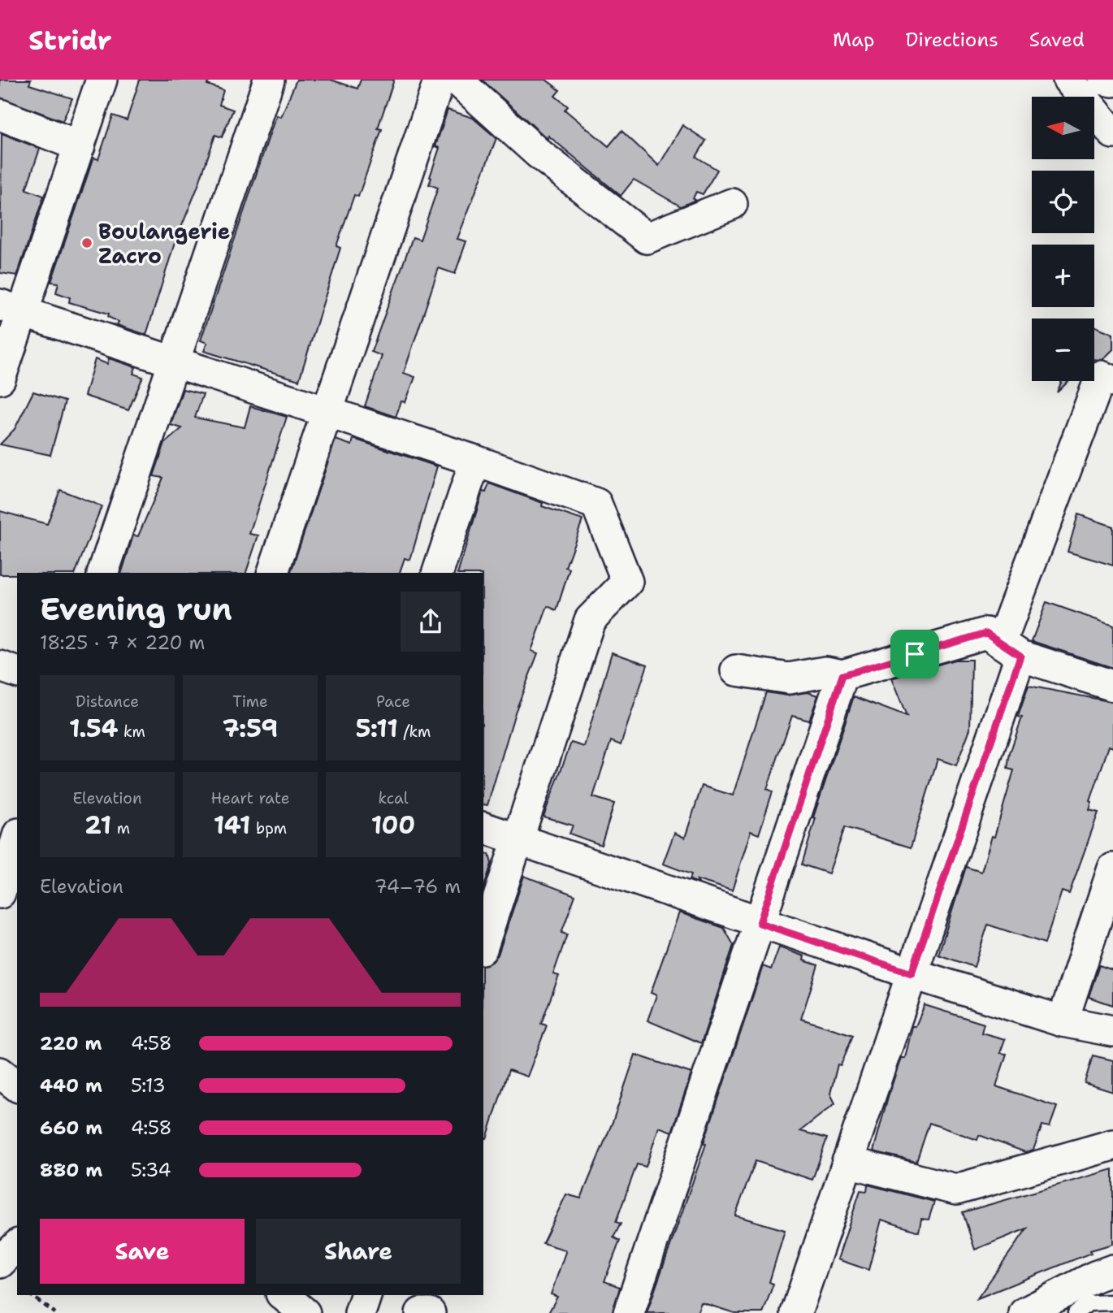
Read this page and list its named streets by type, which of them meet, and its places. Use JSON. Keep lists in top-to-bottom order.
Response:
{
  "places": ["Boulangerie Zacro"],
  "north": "left",
  "page": {
    "header": "Stridr",
    "nav": ["Map", "Directions", "Saved"],
    "map_buttons": ["+", "−"],
    "heading": ["Evening run", "18:25 · 7 × 220 m"],
    "stats": [
      ["Distance", "1.54 km"],
      ["Time", "7:59"],
      ["Pace", "5:11 /km"],
      ["Elevation", "21 m"],
      ["Heart rate", "141 bpm"],
      ["kcal", "100"]
    ],
    "chart": ["Elevation", "74–76 m"],
    "list": [
      {
        "name": "220 m",
        "note": "4:58"
      },
      {
        "name": "440 m",
        "note": "5:13"
      },
      {
        "name": "660 m",
        "note": "4:58"
      },
      {
        "name": "880 m",
        "note": "5:34"
      }
    ],
    "buttons": ["Save", "Share"]
  }
}
